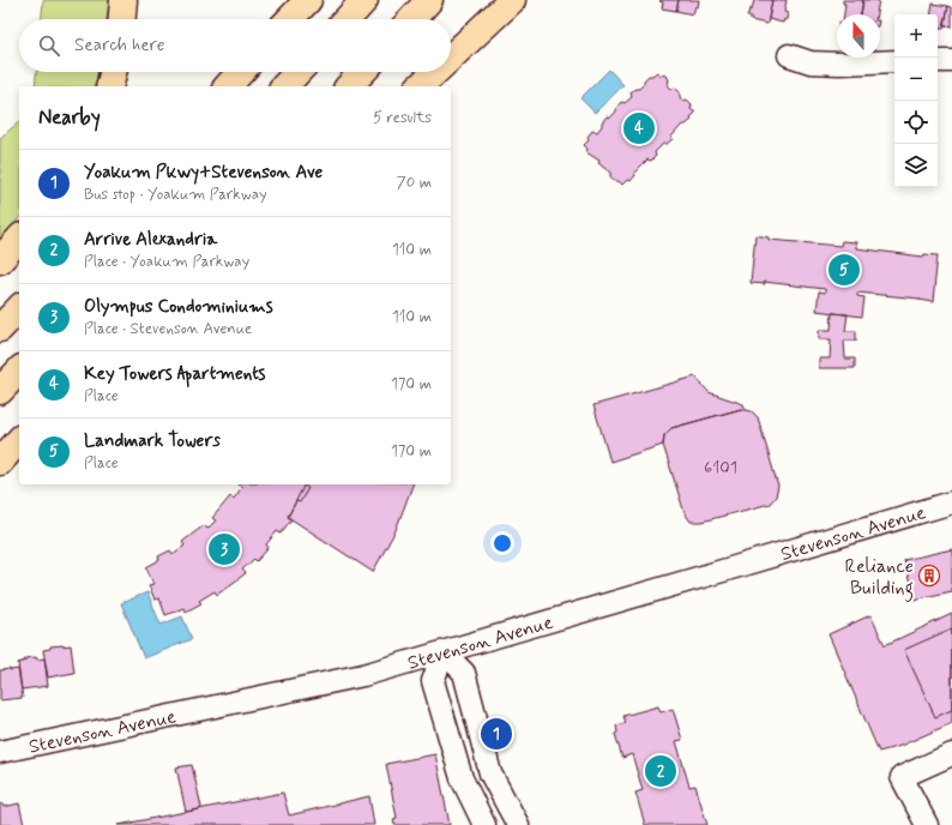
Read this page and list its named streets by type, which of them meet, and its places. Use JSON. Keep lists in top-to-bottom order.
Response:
{
  "streets": {
    "street": ["Stevenson Avenue"]
  },
  "places": {
    "building": ["Reliance Building"]
  },
  "house_numbers": ["6101"],
  "north": "top",
  "page": {
    "map_buttons": ["+", "−"],
    "search": "Search here",
    "heading": ["Nearby", "5 results"],
    "pins": [
      "4",
      "5",
      "3",
      "1",
      "2"
    ],
    "list": [
      {
        "mark": "1",
        "name": "Yoakum Pkwy+Stevenson Ave",
        "note": "Bus stop · Yoakum Parkway",
        "value": "70 m"
      },
      {
        "mark": "2",
        "name": "Arrive Alexandria",
        "note": "Place · Yoakum Parkway",
        "value": "110 m"
      },
      {
        "mark": "3",
        "name": "Olympus Condominiums",
        "note": "Place · Stevenson Avenue",
        "value": "110 m"
      },
      {
        "mark": "4",
        "name": "Key Towers Apartments",
        "note": "Place",
        "value": "170 m"
      },
      {
        "mark": "5",
        "name": "Landmark Towers",
        "note": "Place",
        "value": "170 m"
      }
    ]
  }
}
